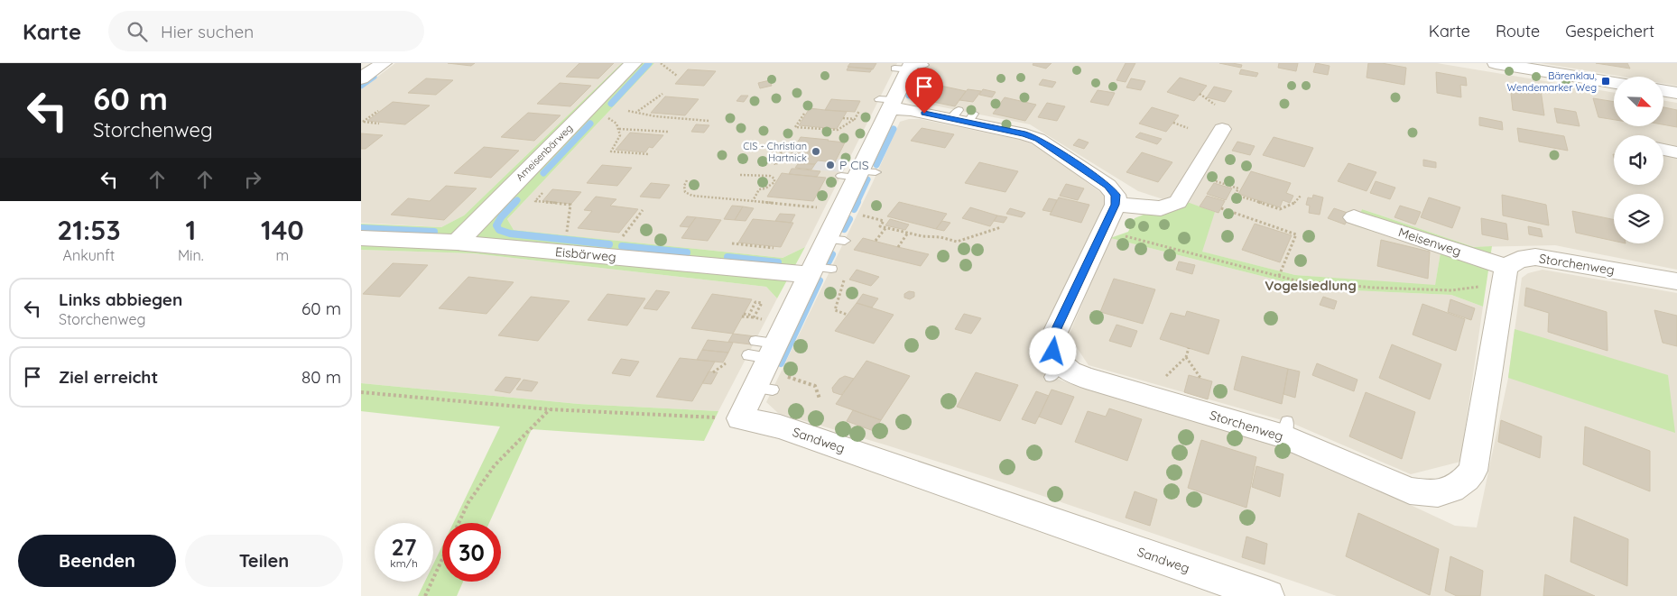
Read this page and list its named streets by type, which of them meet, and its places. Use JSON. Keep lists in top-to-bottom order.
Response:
{
  "streets": {
    "street": [
      "Ameisenbärweg",
      "Meisenweg",
      "Eisbärweg",
      "Storchenweg",
      "Sandweg"
    ]
  },
  "crossings": [
    ["Ameisenbärweg", "Eisbärweg"],
    ["Meisenweg", "Storchenweg"]
  ],
  "districts": ["Vogelsiedlung"],
  "places": {
    "transit": ["Bärenklau, Wendemarker Weg"],
    "other": ["CIS - Christian Hartnick", "P CIS"]
  },
  "north": "bottom right",
  "page": {
    "header": "Karte",
    "search": "Hier suchen",
    "nav": ["Karte", "Route", "Gespeichert"],
    "turn": ["60 m", "Storchenweg"],
    "eta": [
      "21:53",
      "Ankunft",
      "1",
      "Min.",
      "140",
      "m"
    ],
    "list": [
      {
        "name": "Links abbiegen",
        "note": "Storchenweg",
        "value": "60 m"
      },
      {
        "name": "Ziel erreicht",
        "value": "80 m"
      }
    ],
    "speed": "27 km/h",
    "limit": "30",
    "buttons": ["Beenden", "Teilen"]
  }
}
